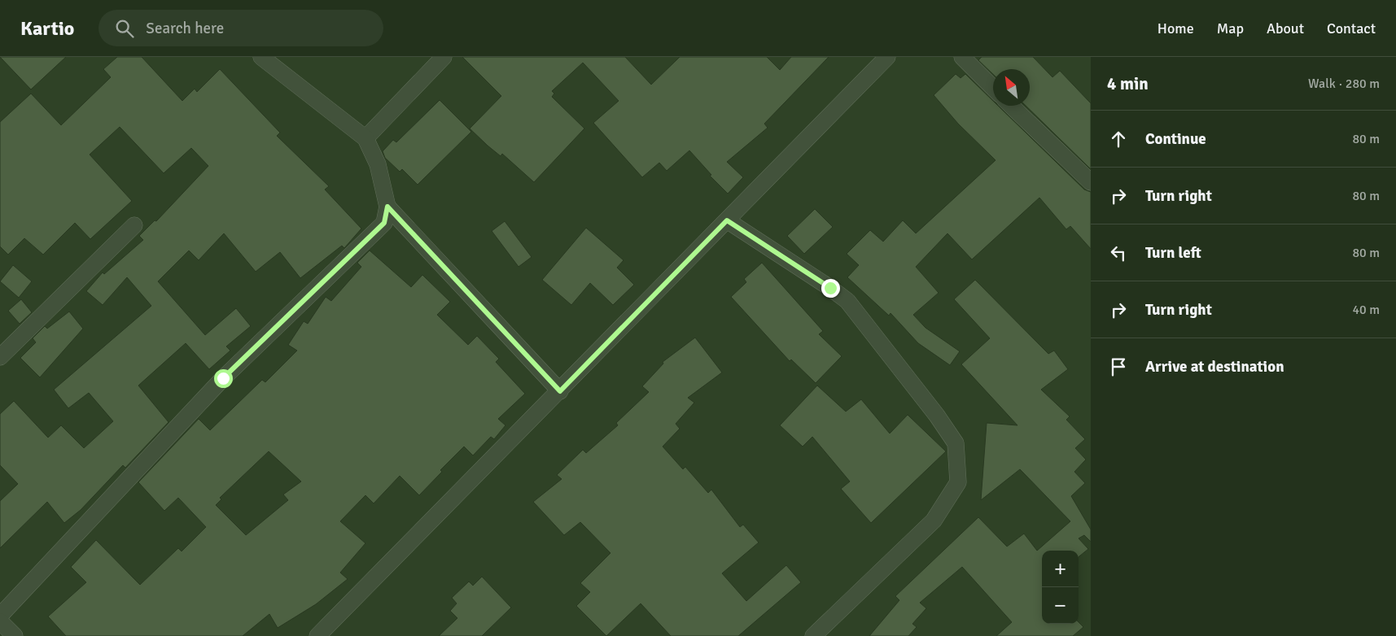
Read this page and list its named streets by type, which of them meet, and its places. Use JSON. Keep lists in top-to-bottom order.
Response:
{
  "north": "top left",
  "page": {
    "header": "Kartio",
    "search": "Search here",
    "nav": [
      "Home",
      "Map",
      "About",
      "Contact"
    ],
    "heading": ["4 min", "Walk · 280 m"],
    "list": [
      ["Continue", "80 m"],
      ["Turn right", "80 m"],
      ["Turn left", "80 m"],
      ["Turn right", "40 m"],
      "Arrive at destination"
    ],
    "map_buttons": ["+", "−"]
  }
}
